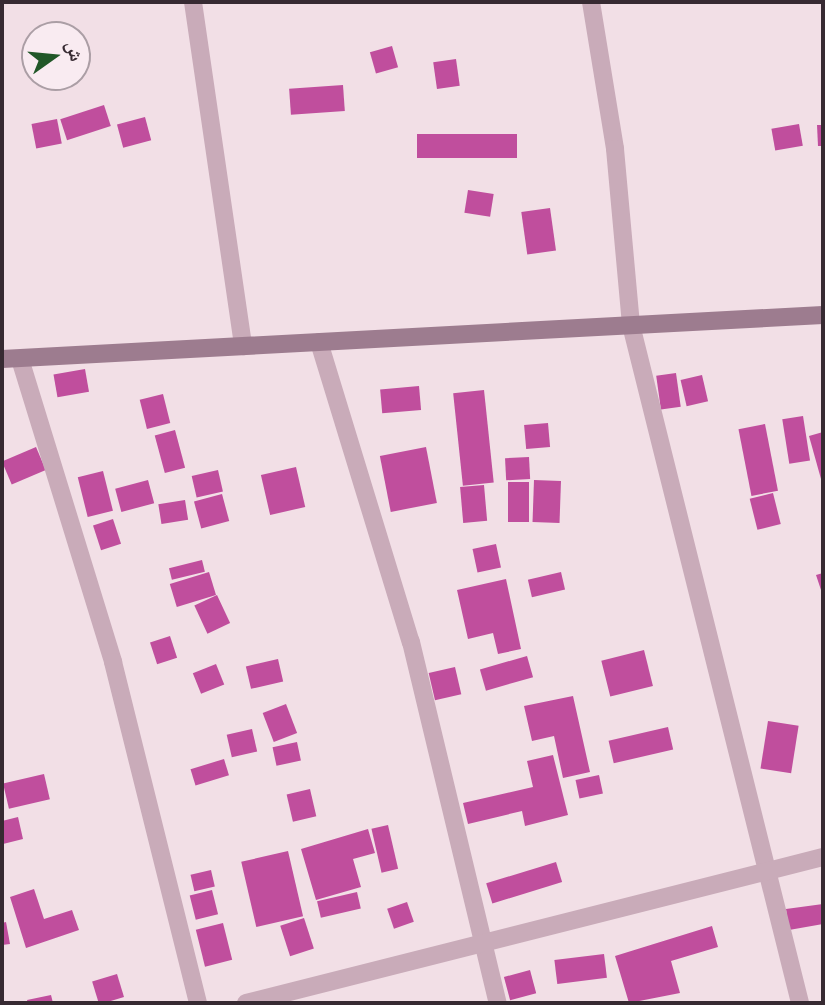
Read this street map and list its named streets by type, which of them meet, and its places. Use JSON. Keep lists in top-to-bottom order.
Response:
{
  "north": "right"
}
